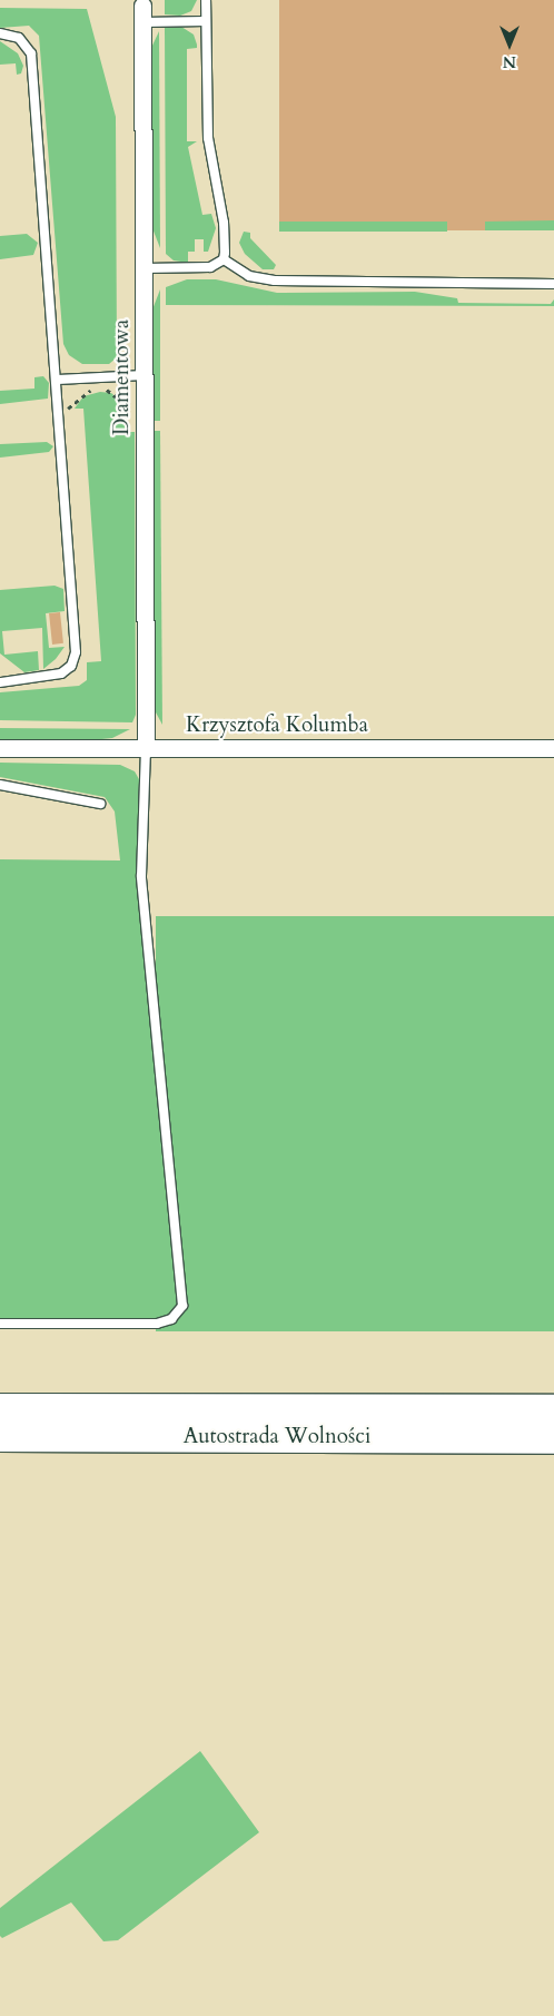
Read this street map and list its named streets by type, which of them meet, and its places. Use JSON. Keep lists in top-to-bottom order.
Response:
{
  "streets": {
    "highway": ["Autostrada Wolności"],
    "street": ["Diamentowa", "Krzysztofa Kolumba"]
  },
  "crossings": [
    ["Diamentowa", "Krzysztofa Kolumba"]
  ],
  "north": "bottom"
}
